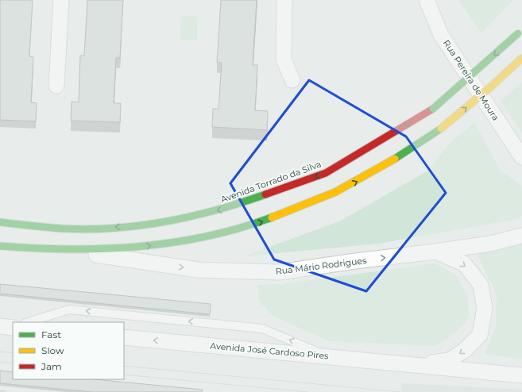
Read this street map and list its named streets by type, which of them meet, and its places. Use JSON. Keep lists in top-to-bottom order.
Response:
{
  "streets": {
    "main road": ["Avenida Torrado da Silva"],
    "street": ["Rua Pereira de Moura", "Rua Mário Rodrigues", "Avenida José Cardoso Pires"]
  },
  "crossings": [
    ["Rua Mário Rodrigues", "Avenida José Cardoso Pires"]
  ],
  "one_way": ["Rua Mário Rodrigues"],
  "legend": ["Fast", "Slow", "Jam"]
}
